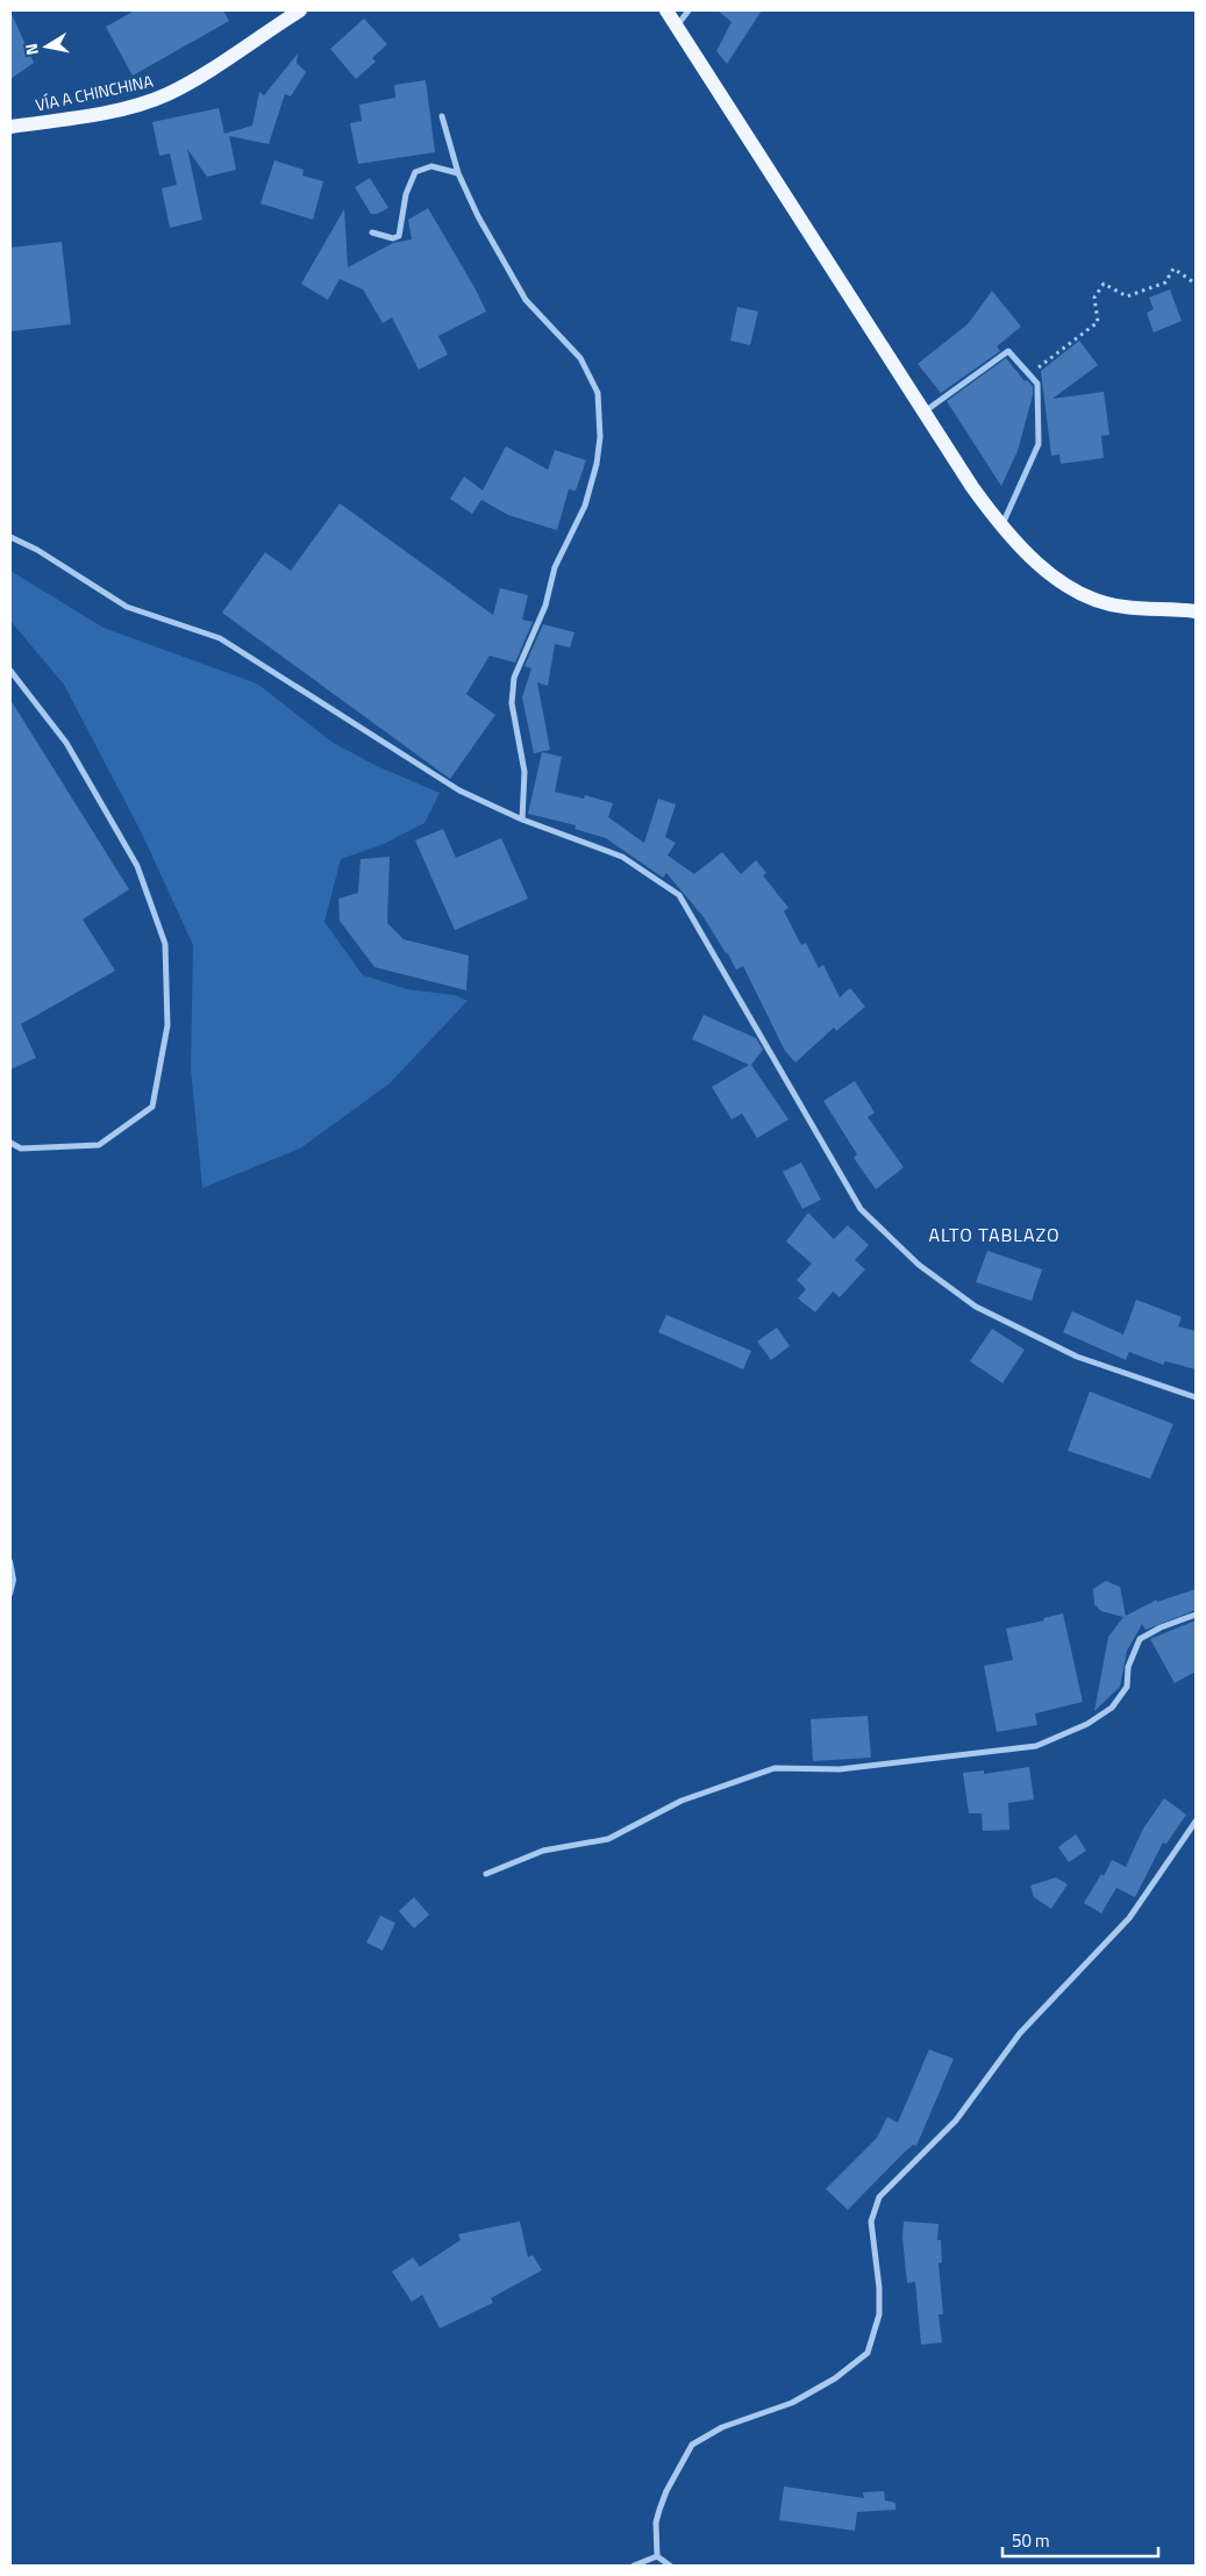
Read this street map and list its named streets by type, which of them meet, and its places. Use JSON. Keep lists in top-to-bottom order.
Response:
{
  "streets": {
    "main road": ["VÍA A CHINCHINA"]
  },
  "districts": ["ALTO TABLAZO"],
  "scale_bar": "50 m",
  "north": "left"
}
